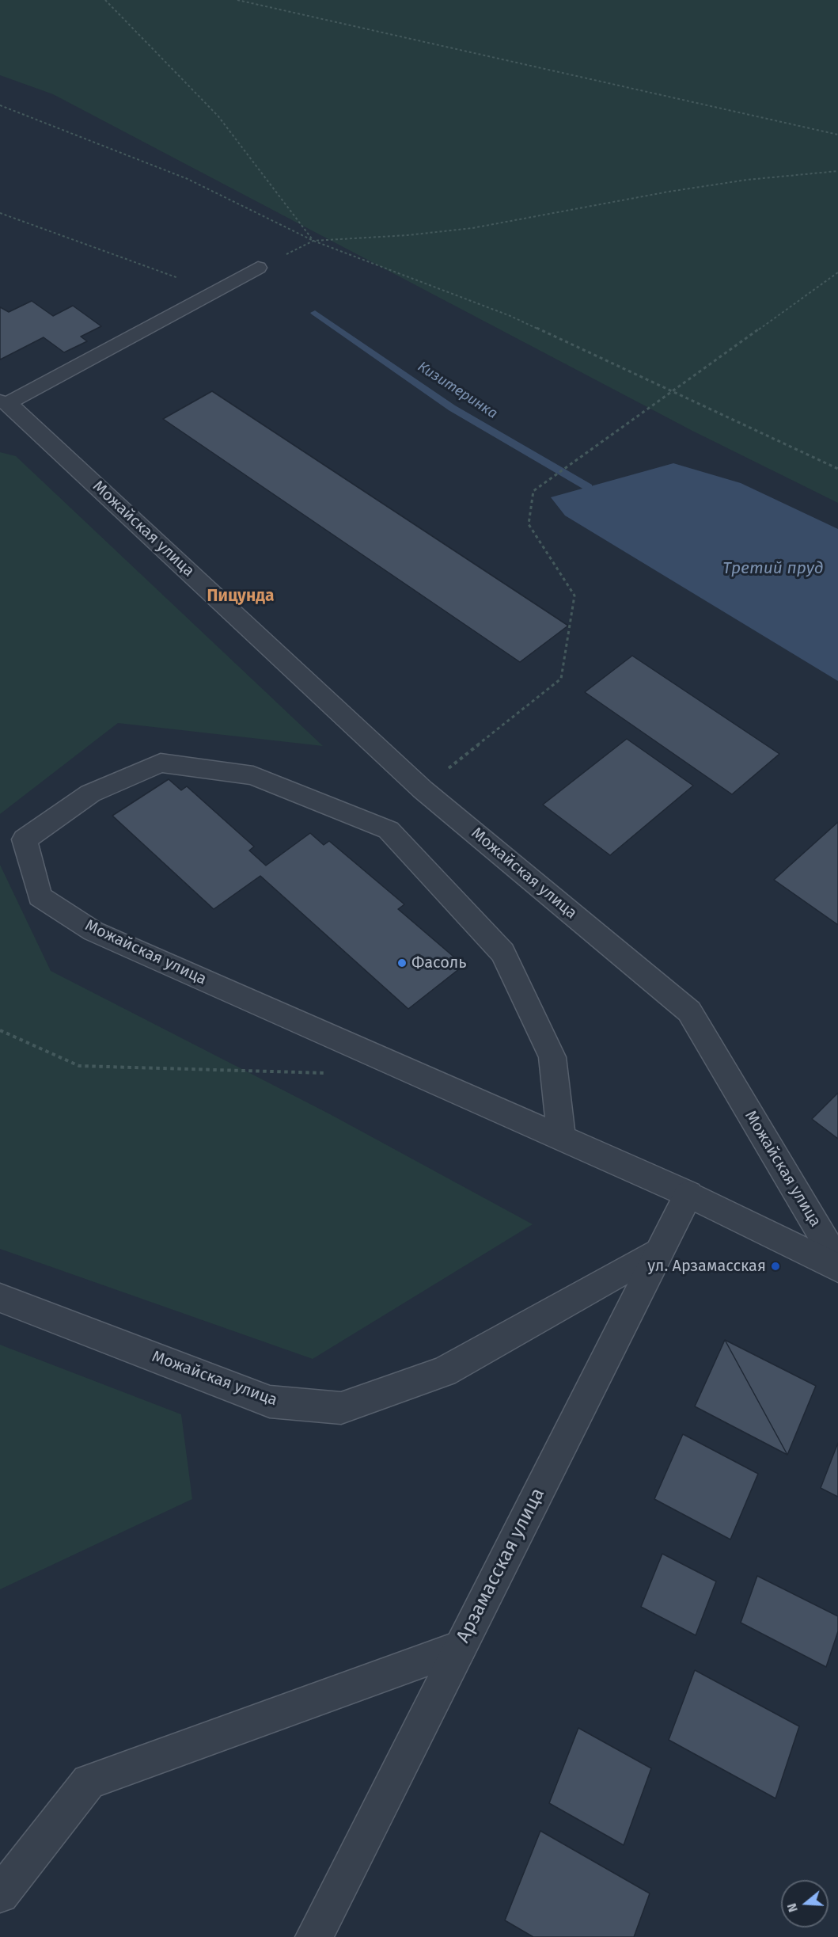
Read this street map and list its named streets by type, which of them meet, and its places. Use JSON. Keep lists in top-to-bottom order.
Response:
{
  "streets": {
    "street": ["Можайская улица", "Арзамасская улица"]
  },
  "crossings": [
    ["Можайская улица", "Арзамасская улица"]
  ],
  "districts": ["Пицунда"],
  "water": ["Кизитеринка", "Третий пруд"],
  "places": ["Фасоль", "ул. Арзамасская"],
  "north": "left"
}
